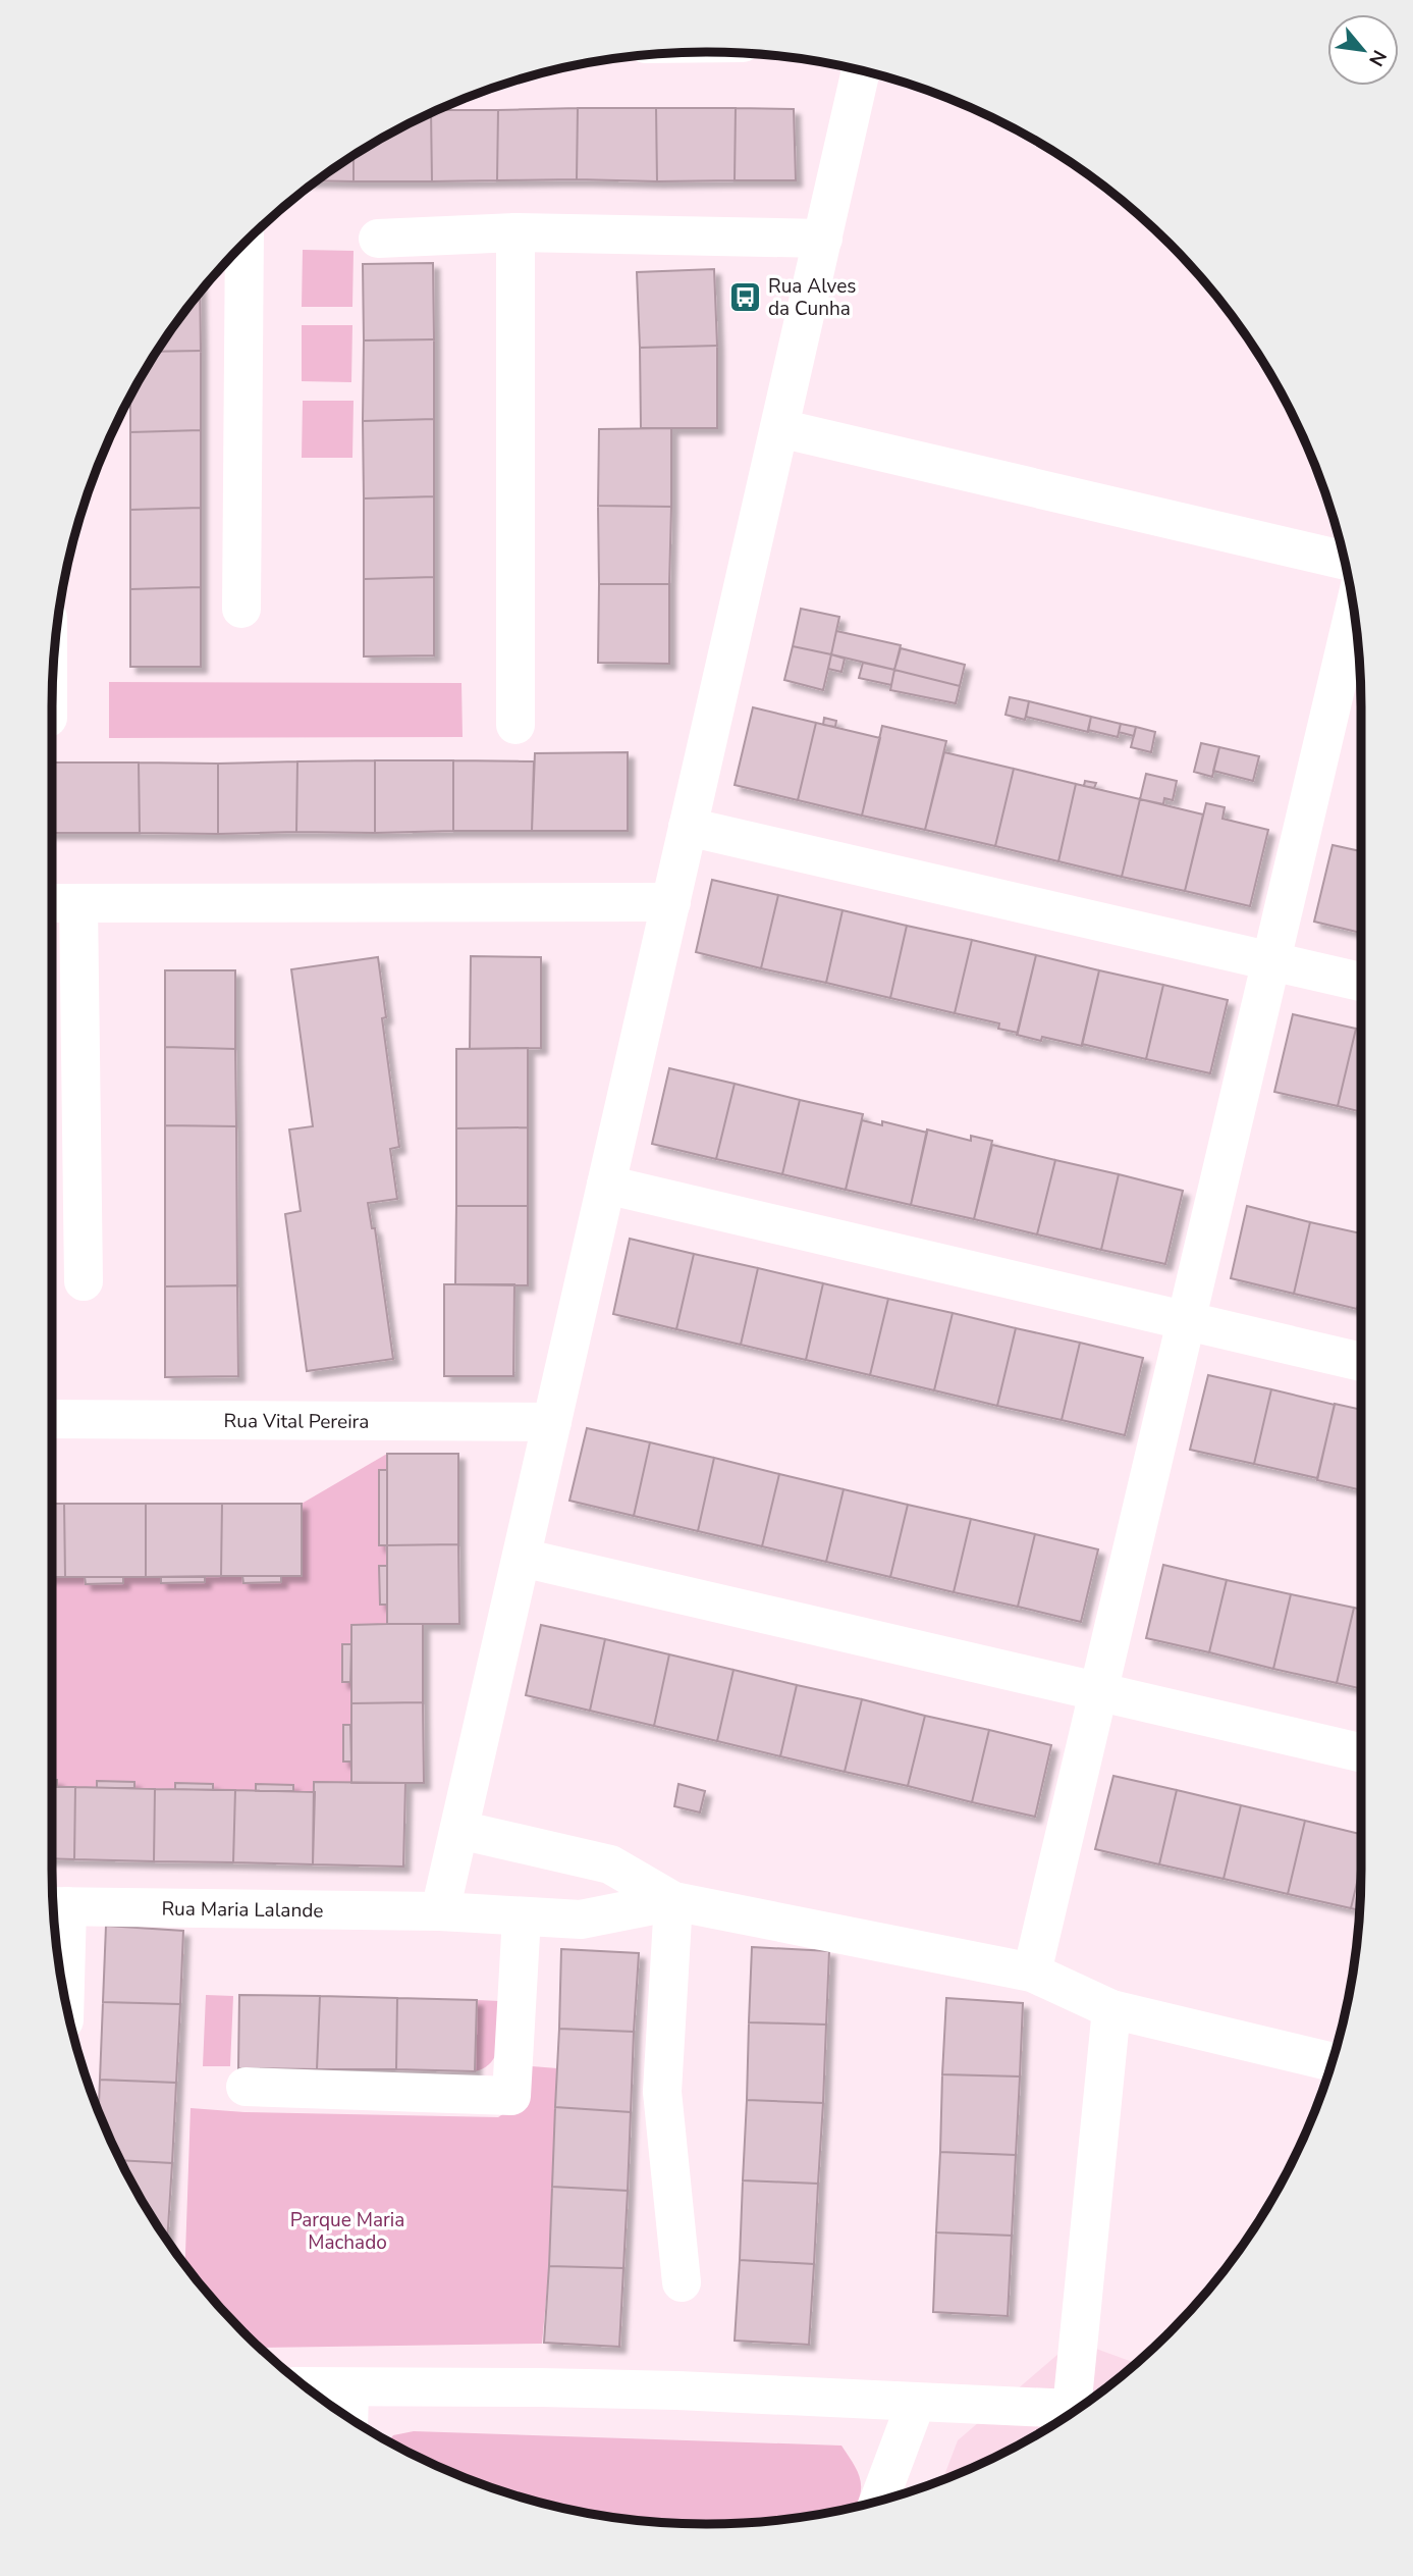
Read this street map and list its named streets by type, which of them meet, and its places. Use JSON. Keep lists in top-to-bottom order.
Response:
{
  "streets": {
    "street": ["Rua Vital Pereira", "Rua Maria Lalande"]
  },
  "parks": ["Parque Maria Machado"],
  "places": {
    "bus stop": ["Rua Alves da Cunha"]
  },
  "north": "bottom right"
}
